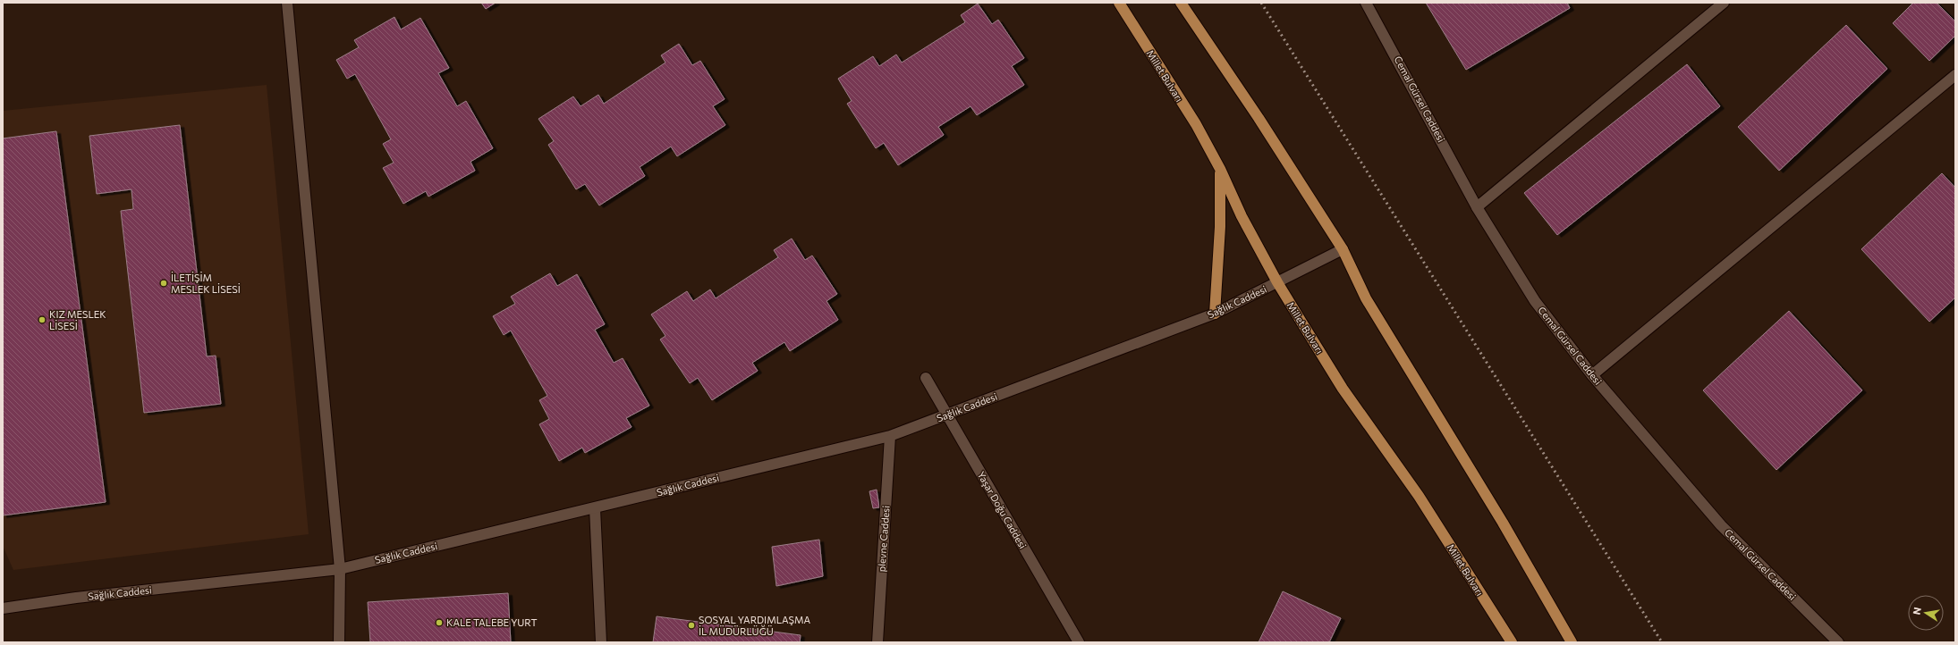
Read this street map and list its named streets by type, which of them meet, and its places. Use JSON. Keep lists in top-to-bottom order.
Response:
{
  "streets": {
    "main road": ["Millet Bulvarı"],
    "street": [
      "Cemal Gürsel Caddesi",
      "Sağlık Caddesi",
      "Yaşar Doğu Caddesi",
      "plevne Caddesi"
    ]
  },
  "crossings": [
    ["Millet Bulvarı", "Sağlık Caddesi"],
    ["Sağlık Caddesi", "Yaşar Doğu Caddesi"],
    ["Sağlık Caddesi", "plevne Caddesi"]
  ],
  "places": [
    "İLETİŞİM MESLEK LİSESİ",
    "KIZ MESLEK LİSESİ",
    "KALE TALEBE YURT",
    "SOSYAL YARDIMLAŞMA İL MÜDÜRLÜĞÜ"
  ],
  "north": "left"
}
